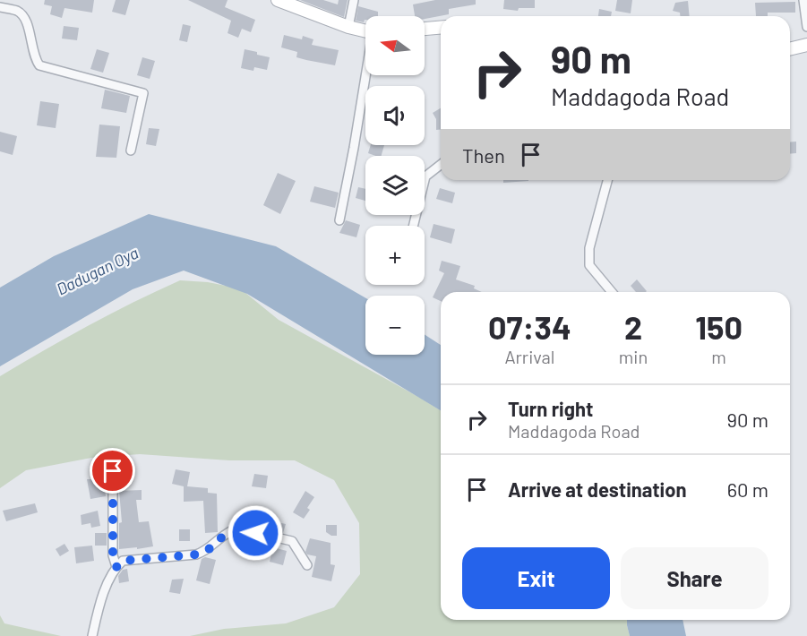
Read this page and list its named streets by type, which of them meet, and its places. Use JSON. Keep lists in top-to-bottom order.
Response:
{
  "water": ["Dadugan Oya"],
  "north": "left",
  "page": {
    "map_buttons": ["+", "−"],
    "turn": ["90 m", "Maddagoda Road"],
    "then": "Then",
    "eta": [
      "07:34",
      "Arrival",
      "2",
      "min",
      "150",
      "m"
    ],
    "list": [
      {
        "name": "Turn right",
        "note": "Maddagoda Road",
        "value": "90 m"
      },
      {
        "name": "Arrive at destination",
        "value": "60 m"
      }
    ],
    "buttons": ["Exit", "Share"]
  }
}
